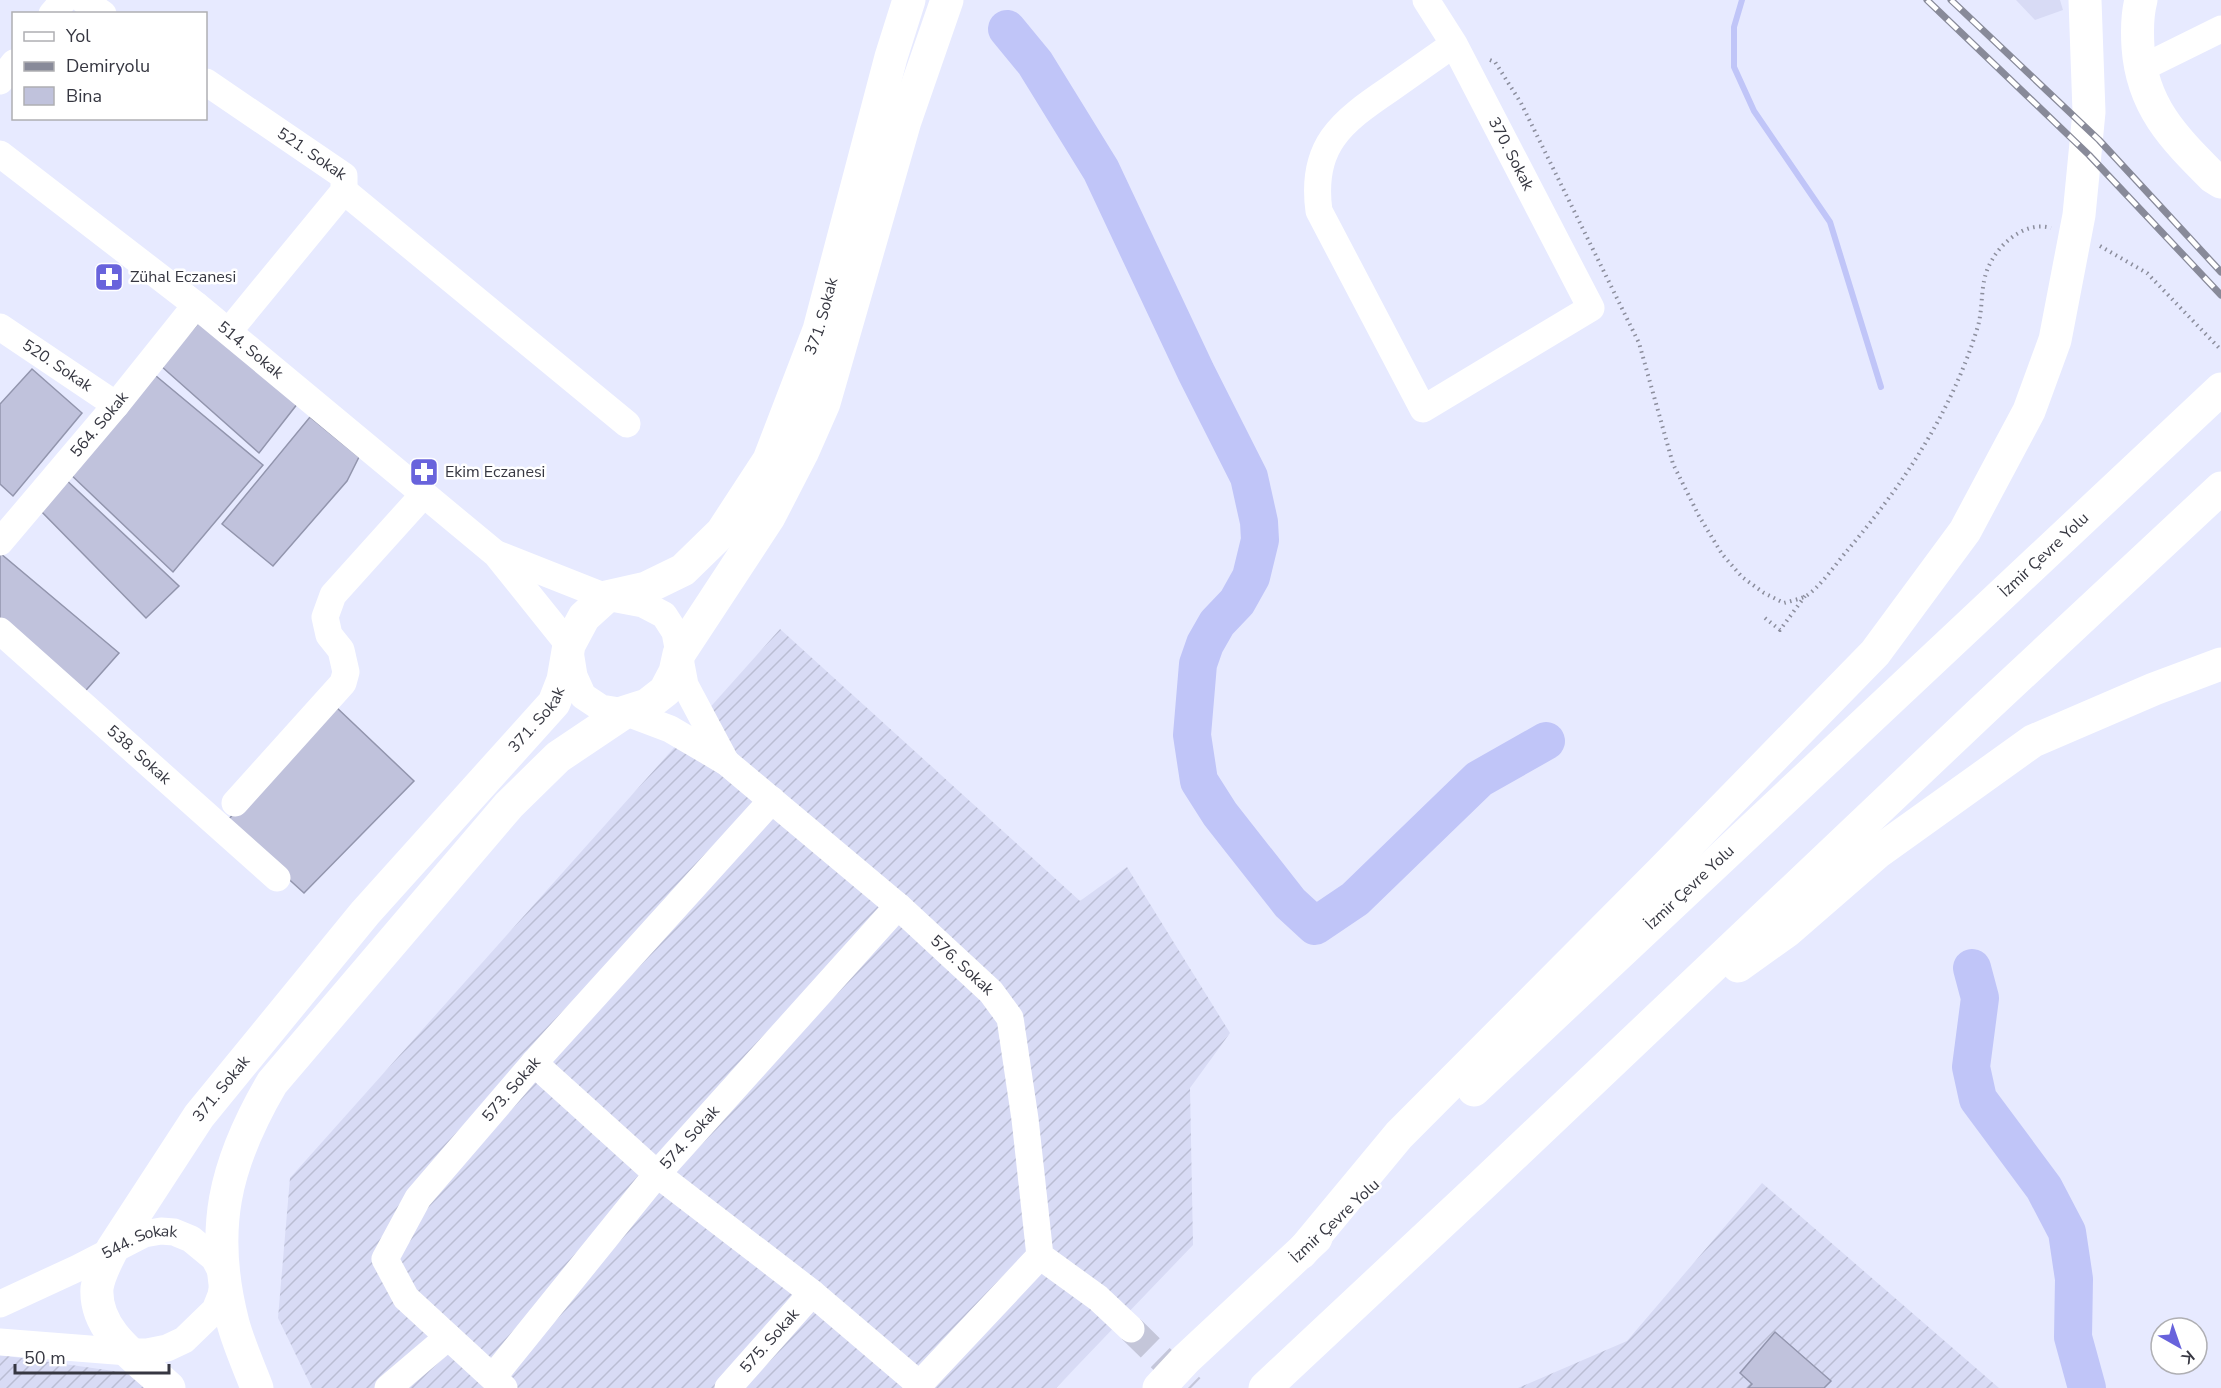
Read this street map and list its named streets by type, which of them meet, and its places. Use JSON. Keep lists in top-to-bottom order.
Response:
{
  "streets": {
    "main road": ["371. Sokak", "İzmir Çevre Yolu"],
    "street": [
      "370. Sokak",
      "521. Sokak",
      "514. Sokak",
      "520. Sokak",
      "564. Sokak",
      "538. Sokak",
      "576. Sokak",
      "573. Sokak",
      "574. Sokak",
      "544. Sokak",
      "575. Sokak"
    ]
  },
  "crossings": [
    ["521. Sokak", "514. Sokak"],
    ["371. Sokak", "544. Sokak"],
    ["514. Sokak", "564. Sokak"],
    ["520. Sokak", "564. Sokak"],
    ["576. Sokak", "573. Sokak"],
    ["576. Sokak", "574. Sokak"],
    ["573. Sokak", "574. Sokak"]
  ],
  "places": {
    "pharmacy": ["Zühal Eczanesi", "Ekim Eczanesi"]
  },
  "legend": ["Yol", "Demiryolu", "Bina"],
  "scale_bar": "50 m",
  "north": "bottom right"
}
